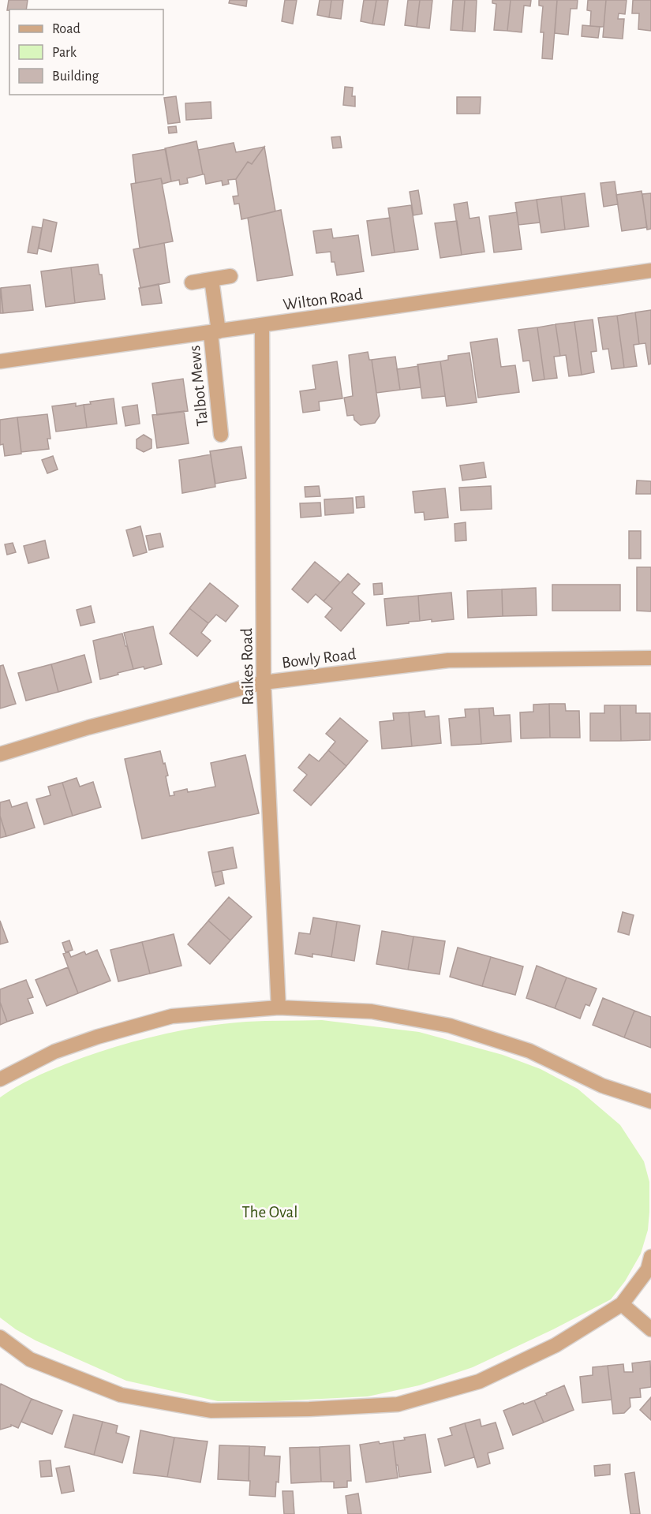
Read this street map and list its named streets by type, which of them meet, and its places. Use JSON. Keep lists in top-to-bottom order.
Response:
{
  "streets": {
    "street": [
      "Wilton Road",
      "Talbot Mews",
      "Bowly Road",
      "Raikes Road"
    ]
  },
  "crossings": [
    ["Wilton Road", "Talbot Mews"],
    ["Wilton Road", "Raikes Road"],
    ["Bowly Road", "Raikes Road"]
  ],
  "parks": ["The Oval"],
  "legend": ["Road", "Park", "Building"]
}
